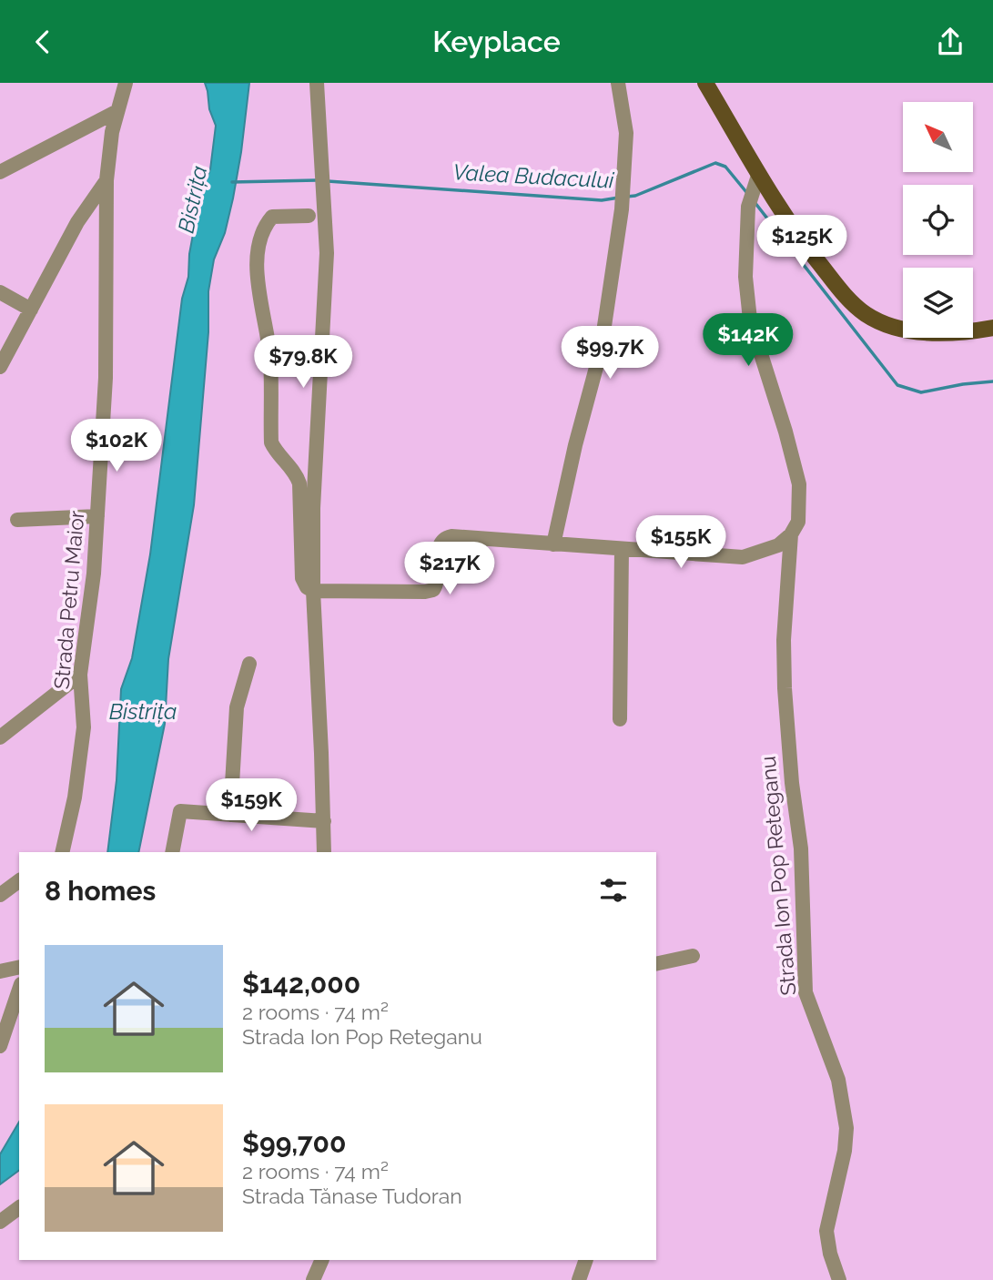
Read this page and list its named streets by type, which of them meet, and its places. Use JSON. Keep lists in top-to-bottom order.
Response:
{
  "streets": {
    "street": ["Strada Petru Maior", "Strada Ion Pop Reteganu"]
  },
  "water": ["Valea Budacului", "Bistrița"],
  "north": "top left",
  "page": {
    "header": "Keyplace",
    "price": [
      "$125K",
      "$142K",
      "$99.7K",
      "$79.8K",
      "$102K",
      "$155K",
      "$217K",
      "$159K"
    ],
    "heading": "8 homes",
    "list": [
      {
        "name": "$142,000",
        "note": "2 rooms · 74 m² · Strada Ion Pop Reteganu"
      },
      {
        "name": "$99,700",
        "note": "2 rooms · 74 m² · Strada Tănase Tudoran"
      }
    ]
  }
}
